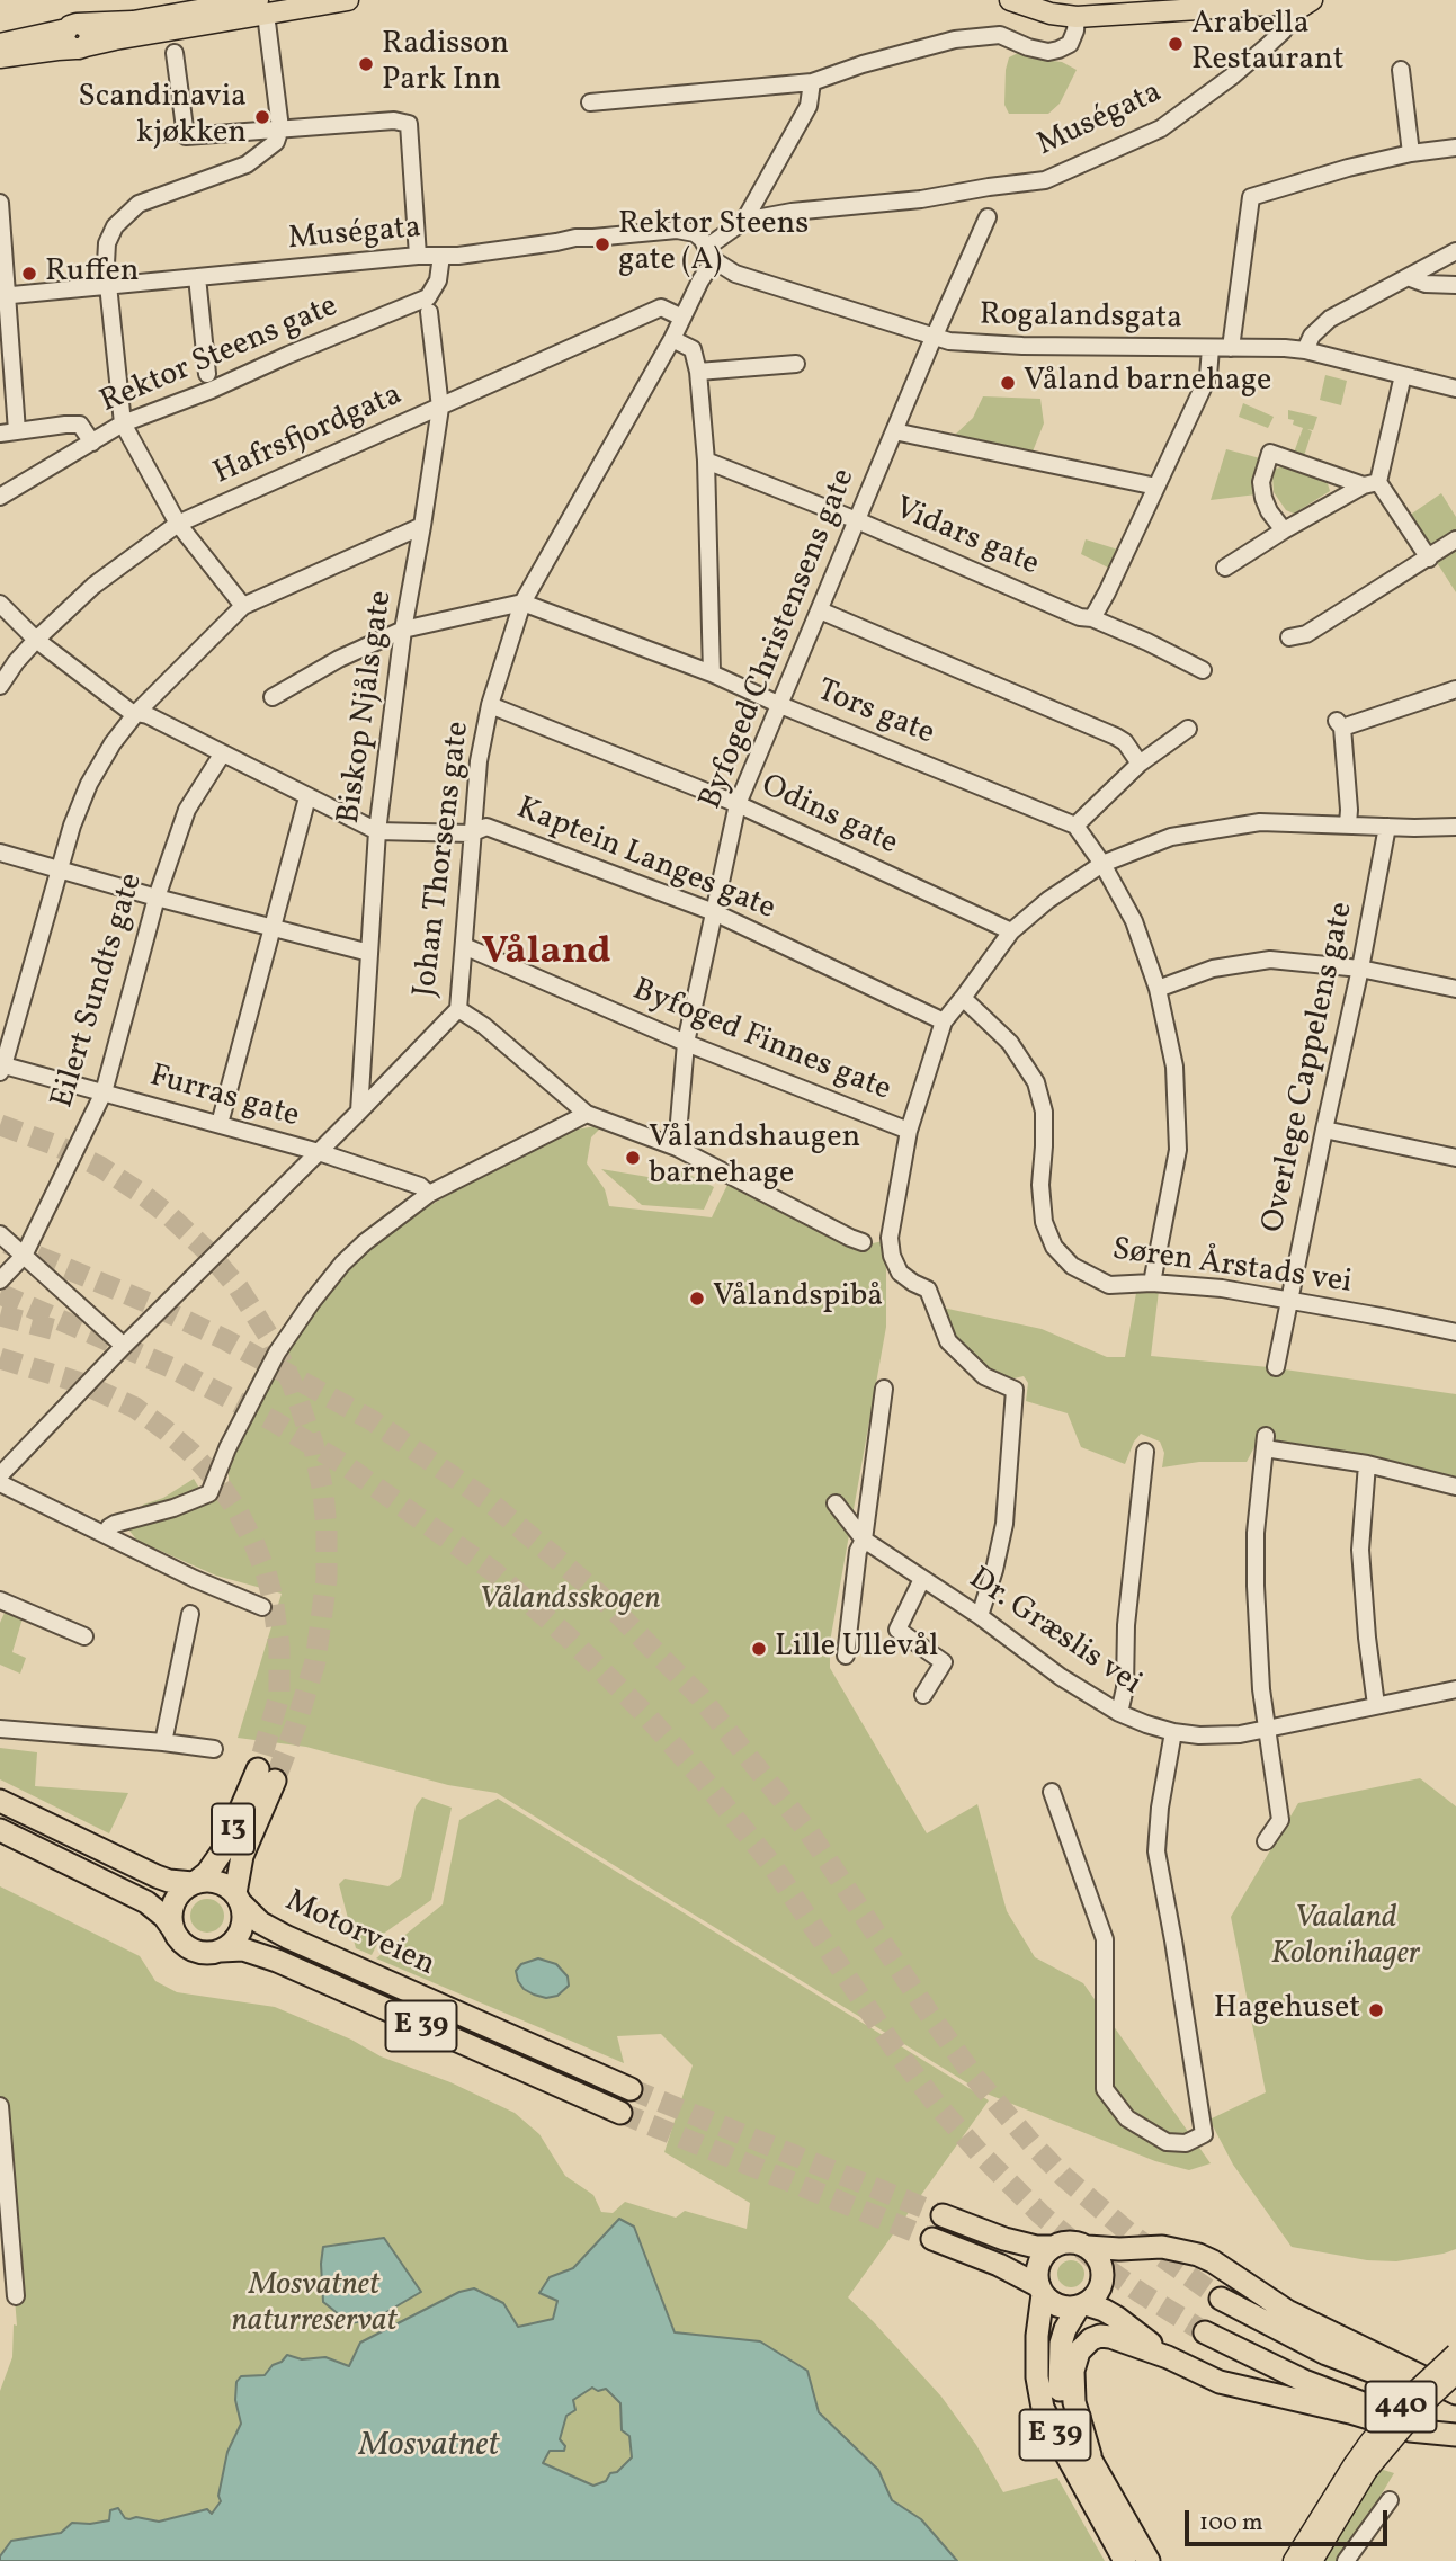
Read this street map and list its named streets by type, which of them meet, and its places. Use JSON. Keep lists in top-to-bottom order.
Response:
{
  "streets": {
    "highway": ["13", "Motorveien", "E 39"],
    "main road": ["440"],
    "street": [
      "Muségata",
      "Rogalandsgata",
      "Rektor Steens gate",
      "Hafrsfjordgata",
      "Vidars gate",
      "Byfoged Christensens gate",
      "Biskop Njåls gate",
      "Tors gate",
      "Odins gate",
      "Johan Thorsens gate",
      "Kaptein Langes gate",
      "Eilert Sundts gate",
      "Byfoged Finnes gate",
      "Overlege Cappelens gate",
      "Furras gate",
      "Søren Årstads vei",
      "Dr. Græslis vei"
    ]
  },
  "crossings": [
    ["Muségata", "Rogalandsgata"],
    ["Muségata", "Rektor Steens gate"],
    ["Muségata", "Johan Thorsens gate"],
    ["Rogalandsgata", "Byfoged Christensens gate"],
    ["Rogalandsgata", "Johan Thorsens gate"],
    ["Hafrsfjordgata", "Biskop Njåls gate"],
    ["Hafrsfjordgata", "Johan Thorsens gate"],
    ["Hafrsfjordgata", "Kaptein Langes gate"],
    ["Vidars gate", "Byfoged Christensens gate"],
    ["Byfoged Christensens gate", "Tors gate"],
    ["Byfoged Christensens gate", "Odins gate"],
    ["Byfoged Christensens gate", "Kaptein Langes gate"],
    ["Byfoged Christensens gate", "Byfoged Finnes gate"],
    ["Biskop Njåls gate", "Johan Thorsens gate"],
    ["Biskop Njåls gate", "Kaptein Langes gate"],
    ["Tors gate", "Johan Thorsens gate"],
    ["Odins gate", "Johan Thorsens gate"],
    ["Johan Thorsens gate", "Kaptein Langes gate"],
    ["Johan Thorsens gate", "Byfoged Finnes gate"],
    ["Johan Thorsens gate", "Furras gate"],
    ["Kaptein Langes gate", "Eilert Sundts gate"],
    ["Eilert Sundts gate", "Furras gate"],
    ["Overlege Cappelens gate", "Søren Årstads vei"],
    ["13", "Motorveien"],
    ["13", "E 39"],
    ["Motorveien", "E 39"]
  ],
  "districts": ["Våland"],
  "water": ["Mosvatnet"],
  "parks": ["Vålandsskogen", "Vaaland Kolonihager", "Mosvatnet naturreservat"],
  "places": [
    "Arabella Restaurant",
    "Radisson Park Inn",
    "Scandinavia kjøkken",
    "Rektor Steens gate (A)",
    "Ruffen",
    "Våland barnehage",
    "Vålandshaugen barnehage",
    "Vålandspibå",
    "Lille Ullevål",
    "Hagehuset"
  ],
  "scale_bar": "100 m"
}
